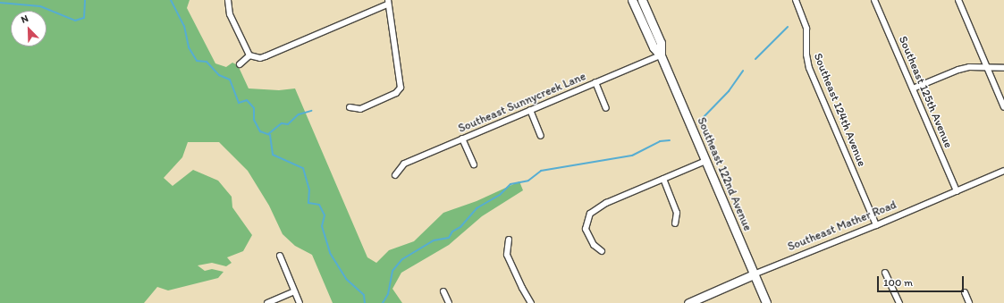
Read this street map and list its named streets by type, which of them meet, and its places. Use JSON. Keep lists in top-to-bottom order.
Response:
{
  "streets": {
    "main road": ["Southeast 122nd Avenue", "Southeast Mather Road"],
    "street": ["Southeast 125th Avenue", "Southeast Sunnycreek Lane", "Southeast 124th Avenue"]
  },
  "crossings": [
    ["Southeast 125th Avenue", "Southeast Mather Road"],
    ["Southeast Sunnycreek Lane", "Southeast 122nd Avenue"],
    ["Southeast 124th Avenue", "Southeast Mather Road"],
    ["Southeast 122nd Avenue", "Southeast Mather Road"]
  ],
  "scale_bar": "100 m",
  "north": "top left"
}
